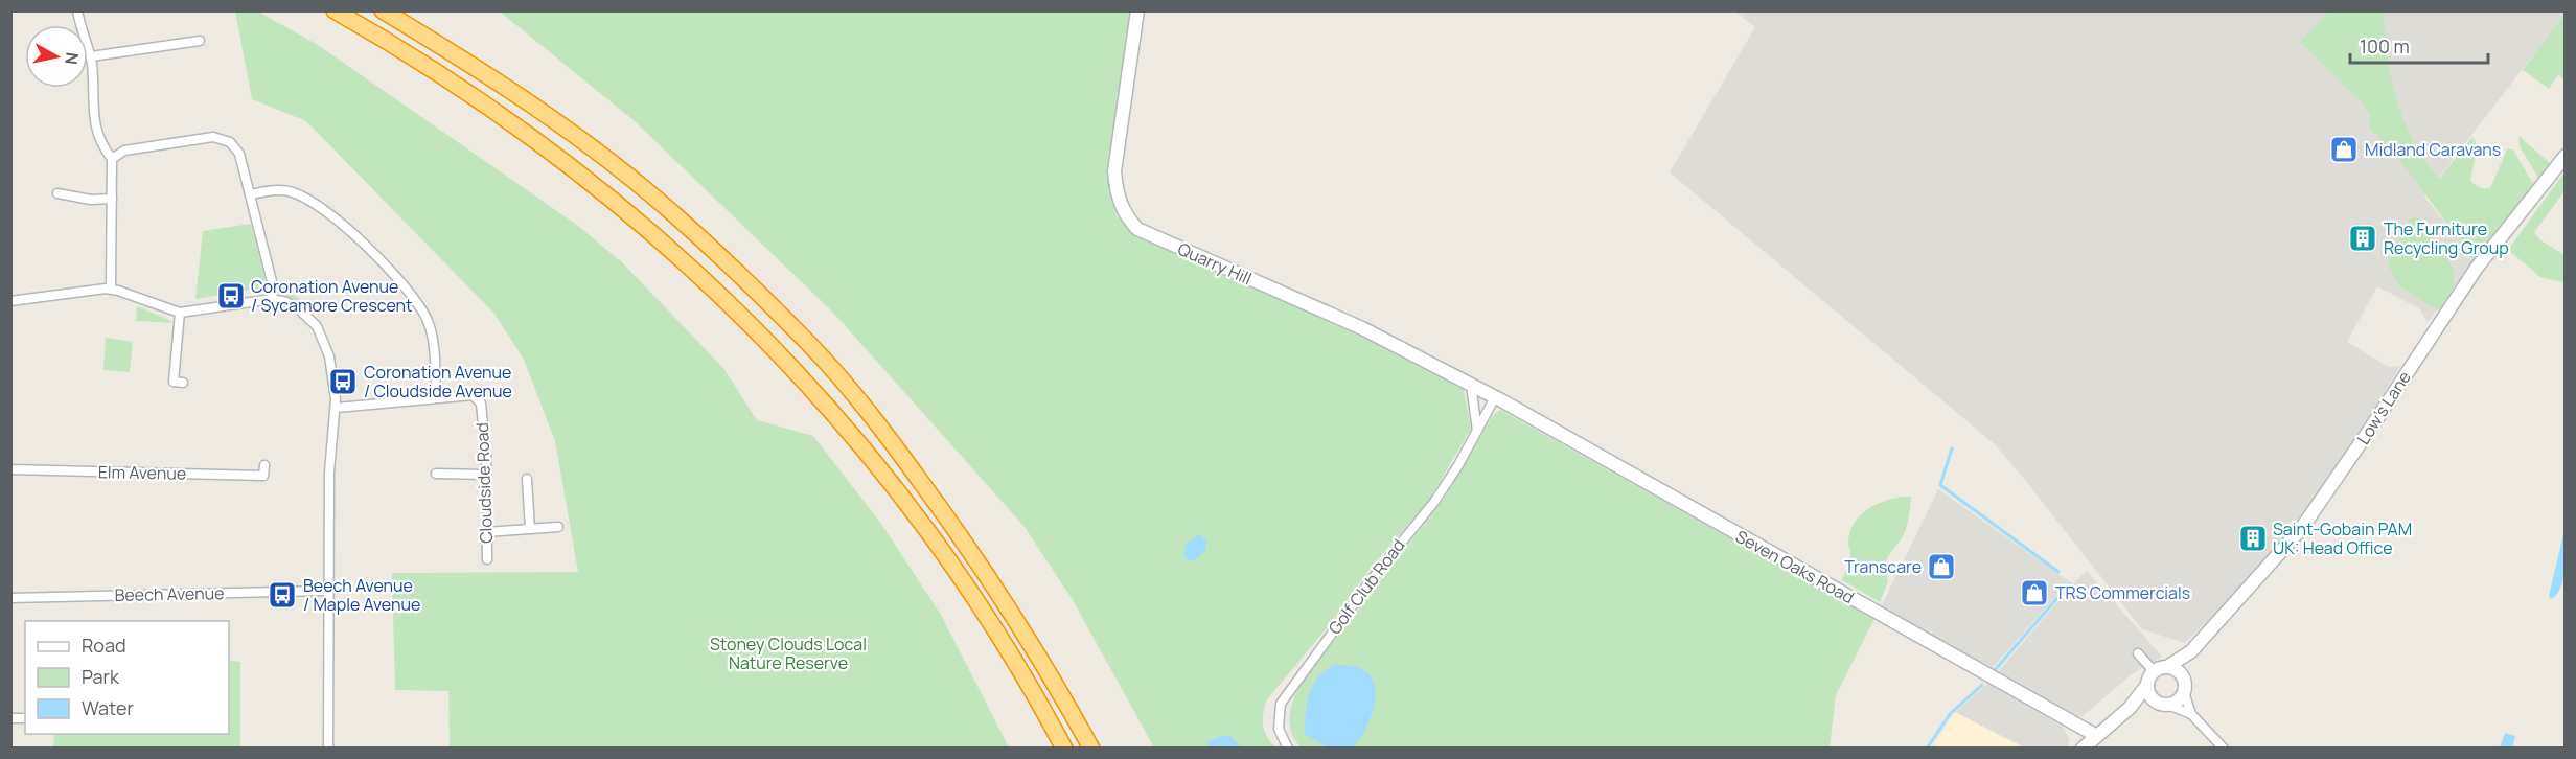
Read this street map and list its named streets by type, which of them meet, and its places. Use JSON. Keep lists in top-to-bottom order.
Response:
{
  "streets": {
    "street": [
      "Quarry Hill",
      "Low's Lane",
      "Elm Avenue",
      "Cloudside Road",
      "Seven Oaks Road",
      "Golf Club Road",
      "Beech Avenue"
    ]
  },
  "crossings": [
    ["Quarry Hill", "Seven Oaks Road"],
    ["Quarry Hill", "Golf Club Road"],
    ["Seven Oaks Road", "Golf Club Road"]
  ],
  "parks": ["Stoney Clouds Local Nature Reserve"],
  "places": {
    "shop": ["Midland Caravans", "Transcare", "TRS Commercials"],
    "building": ["The Furniture Recycling Group", "Saint-Gobain PAM UK: Head Office"],
    "bus stop": ["Coronation Avenue / Sycamore Crescent", "Coronation Avenue / Cloudside Avenue", "Beech Avenue / Maple Avenue"]
  },
  "legend": ["Road", "Park", "Water"],
  "scale_bar": "100 m",
  "north": "right"
}
